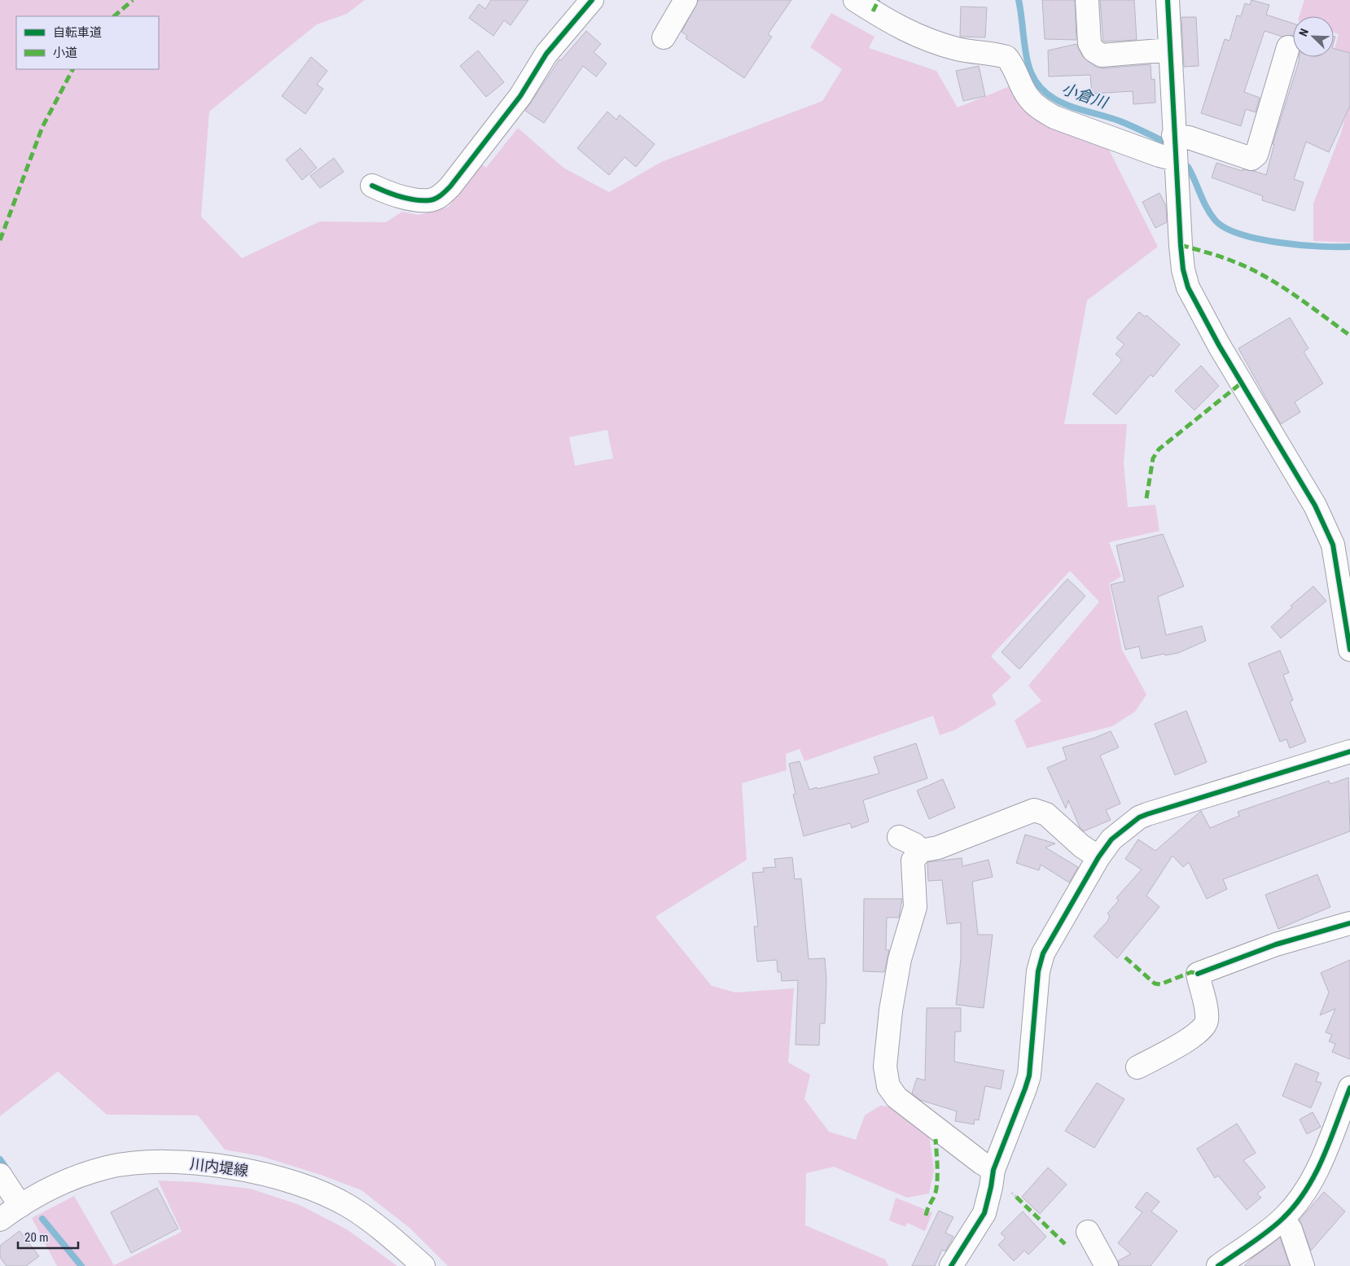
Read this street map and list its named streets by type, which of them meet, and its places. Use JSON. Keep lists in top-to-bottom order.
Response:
{
  "streets": {
    "street": ["川内堤線"]
  },
  "water": ["小倉川"],
  "legend": ["自転車道", "小道"],
  "scale_bar": "20 m",
  "north": "top left"
}
